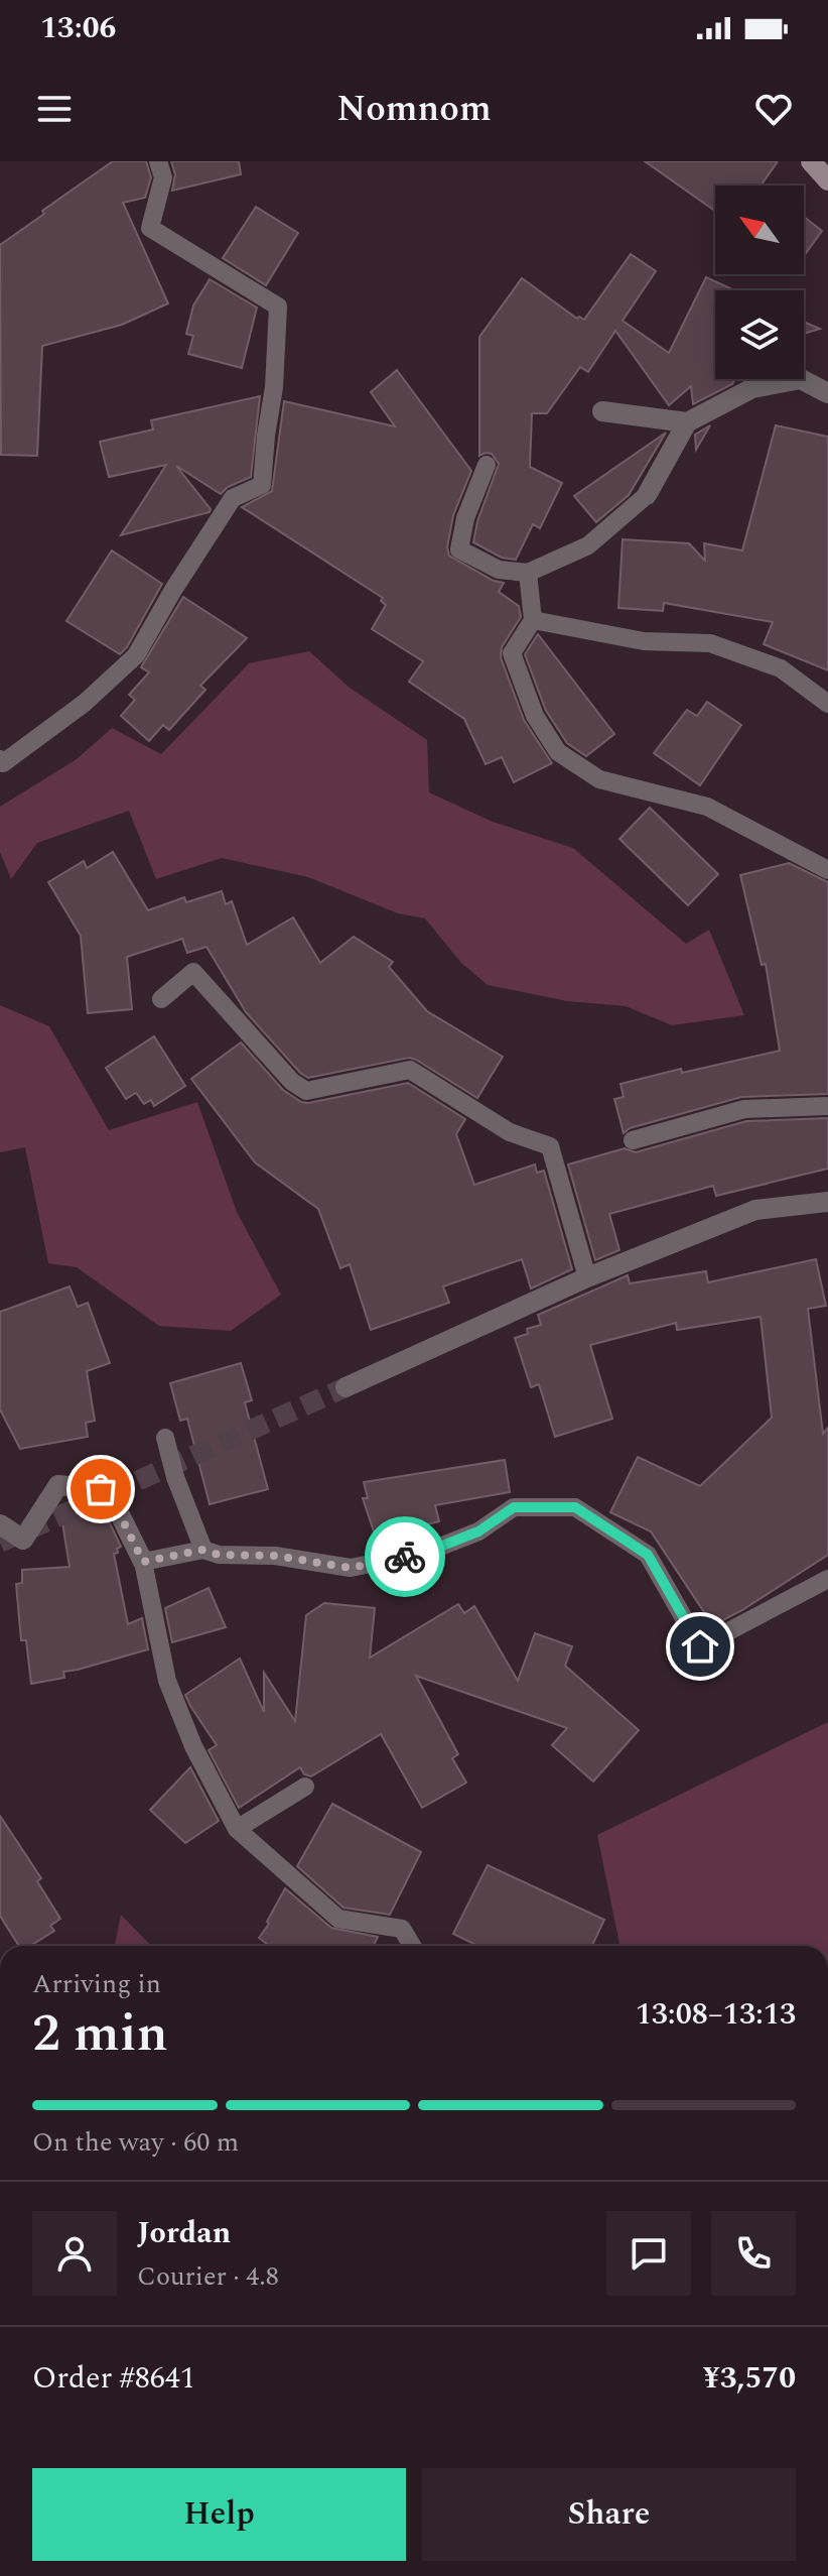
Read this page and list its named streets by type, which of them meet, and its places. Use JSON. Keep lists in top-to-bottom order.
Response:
{
  "north": "top left",
  "page": {
    "status": "13:06",
    "header": "Nomnom",
    "heading": ["2 min", "Arriving in", "13:08–13:13"],
    "panel": [
      "Jordan",
      "Courier · 4.8",
      "Order #8641",
      "¥3,570"
    ],
    "bar": "On the way · 60 m",
    "buttons": ["Help", "Share"]
  }
}
